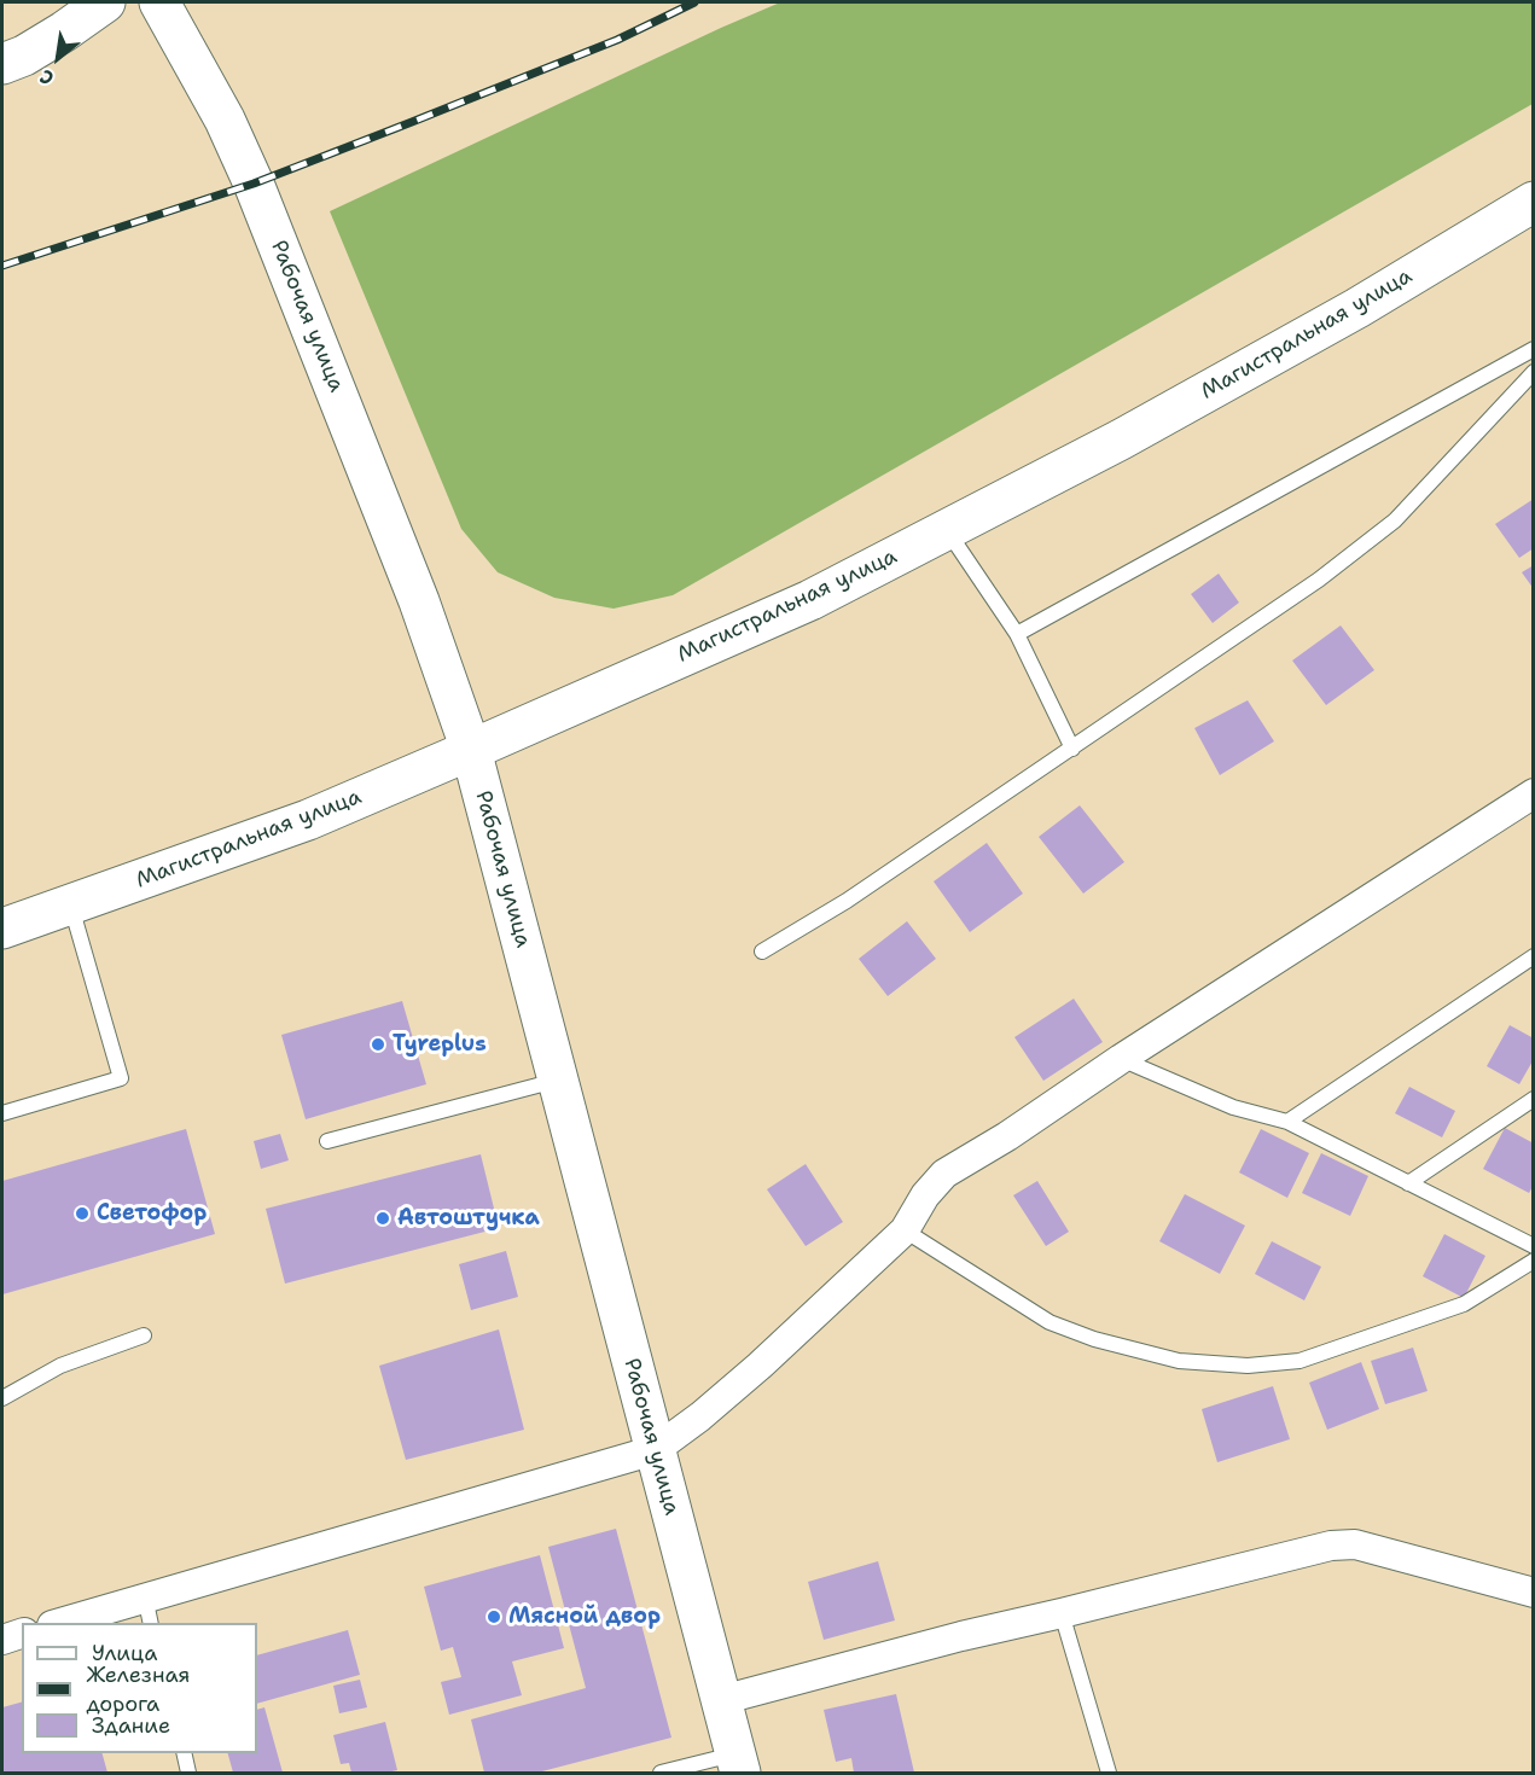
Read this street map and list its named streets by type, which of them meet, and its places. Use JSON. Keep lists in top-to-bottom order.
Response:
{
  "streets": {
    "main road": ["Рабочая улица", "Магистральная улица"]
  },
  "crossings": [
    ["Рабочая улица", "Магистральная улица"]
  ],
  "places": [
    "Tyreplus",
    "Светофор",
    "Автоштучка",
    "Мясной двор"
  ],
  "legend": ["Улица", "Железная дорога", "Здание"],
  "north": "bottom left"
}
